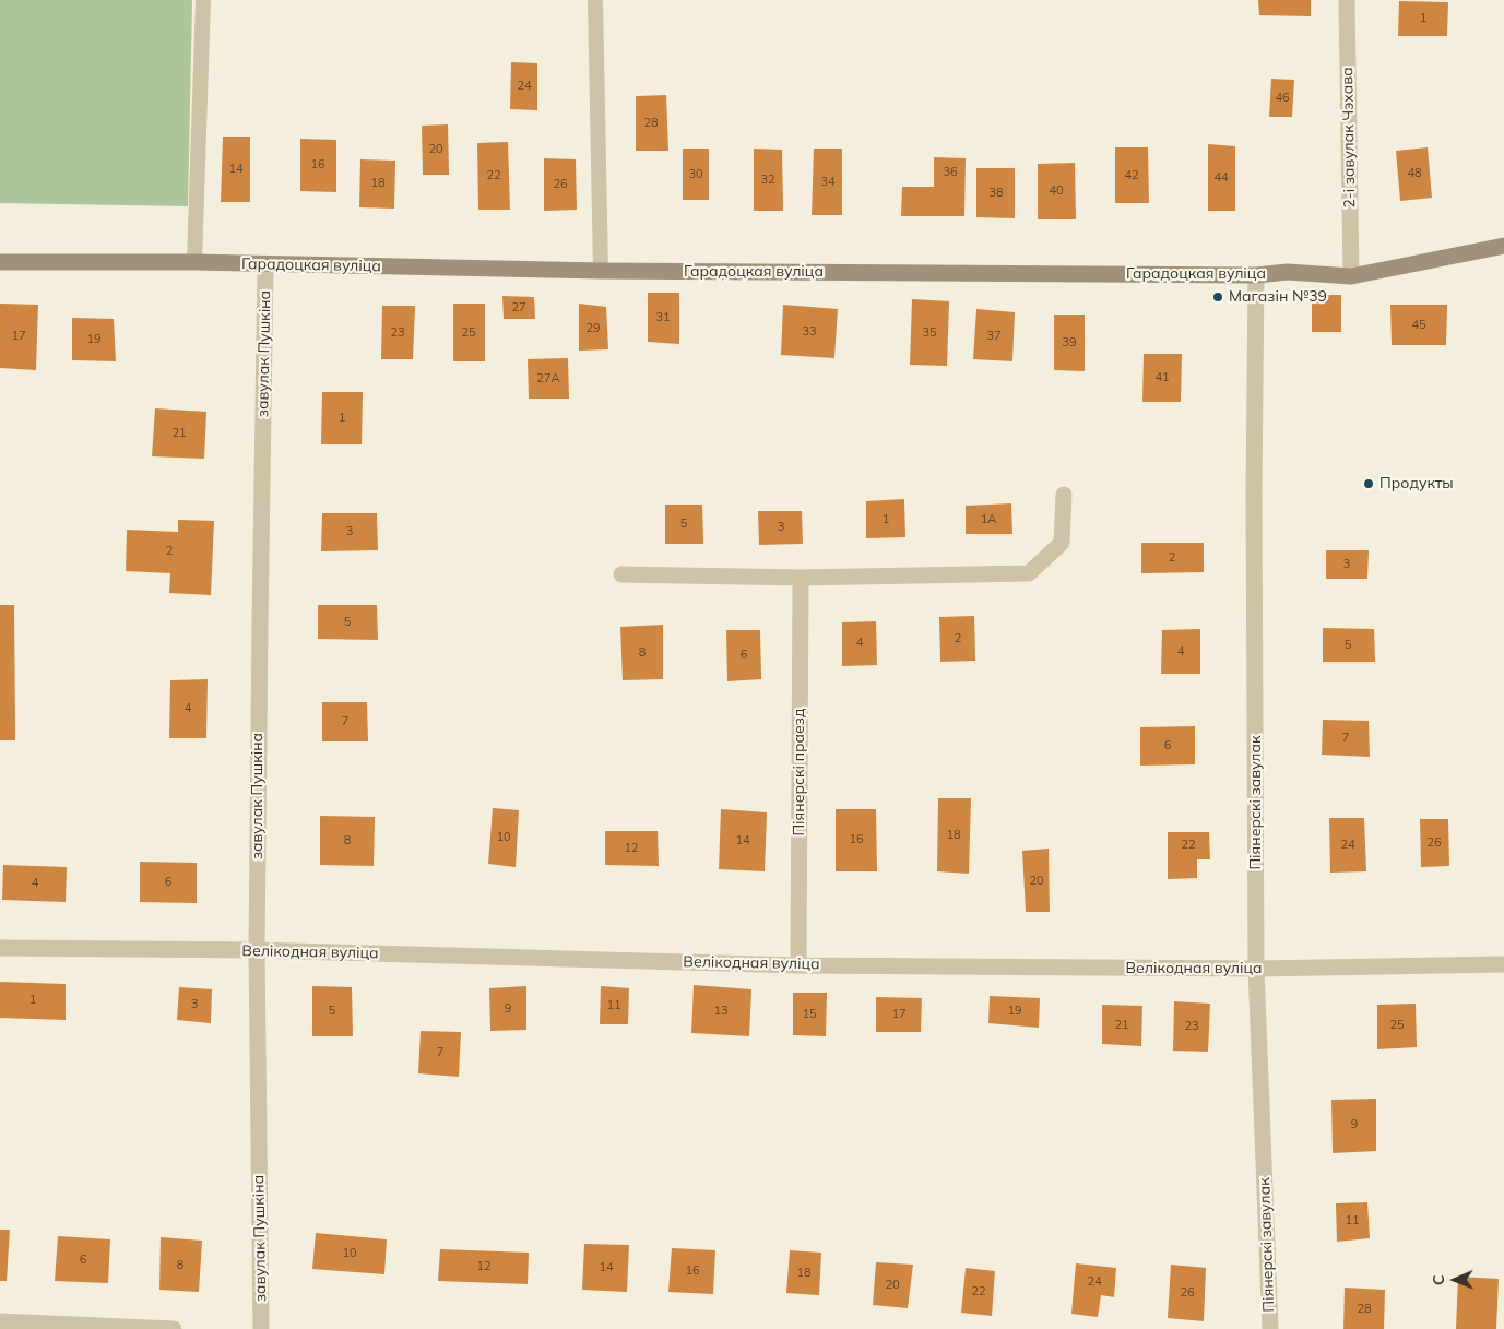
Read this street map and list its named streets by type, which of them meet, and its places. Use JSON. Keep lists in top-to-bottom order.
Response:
{
  "streets": {
    "street": [
      "2-і завулак Чэхава",
      "Гарадоцкая вуліца",
      "завулак Пушкіна",
      "Піянерскі праезд",
      "Піянерскі завулак",
      "Велікодная вуліца"
    ]
  },
  "crossings": [
    ["2-і завулак Чэхава", "Гарадоцкая вуліца"],
    ["Гарадоцкая вуліца", "завулак Пушкіна"],
    ["Гарадоцкая вуліца", "Піянерскі завулак"],
    ["завулак Пушкіна", "Велікодная вуліца"],
    ["Піянерскі праезд", "Велікодная вуліца"],
    ["Піянерскі завулак", "Велікодная вуліца"]
  ],
  "places": ["Магазін №39", "Продукты"],
  "house_numbers": [
    "1",
    "24",
    "46",
    "28",
    "20",
    "16",
    "14",
    "36",
    "48",
    "30",
    "22",
    "42",
    "44",
    "32",
    "34",
    "18",
    "26",
    "40",
    "38",
    "27",
    "31",
    "45",
    "29",
    "33",
    "23",
    "25",
    "35",
    "17",
    "37",
    "19",
    "39",
    "41",
    "27А",
    "1",
    "21",
    "1",
    "1А",
    "5",
    "3",
    "3",
    "2",
    "2",
    "3",
    "5",
    "2",
    "4",
    "5",
    "4",
    "8",
    "6",
    "4",
    "7",
    "7",
    "6",
    "18",
    "10",
    "16",
    "8",
    "14",
    "26",
    "22",
    "24",
    "12",
    "20",
    "6",
    "4",
    "1",
    "3",
    "11",
    "9",
    "5",
    "13",
    "19",
    "15",
    "17",
    "21",
    "25",
    "23",
    "7",
    "9",
    "11",
    "10",
    "6",
    "8",
    "12",
    "14",
    "16",
    "18",
    "24",
    "20",
    "22",
    "26",
    "28"
  ],
  "north": "left"
}
